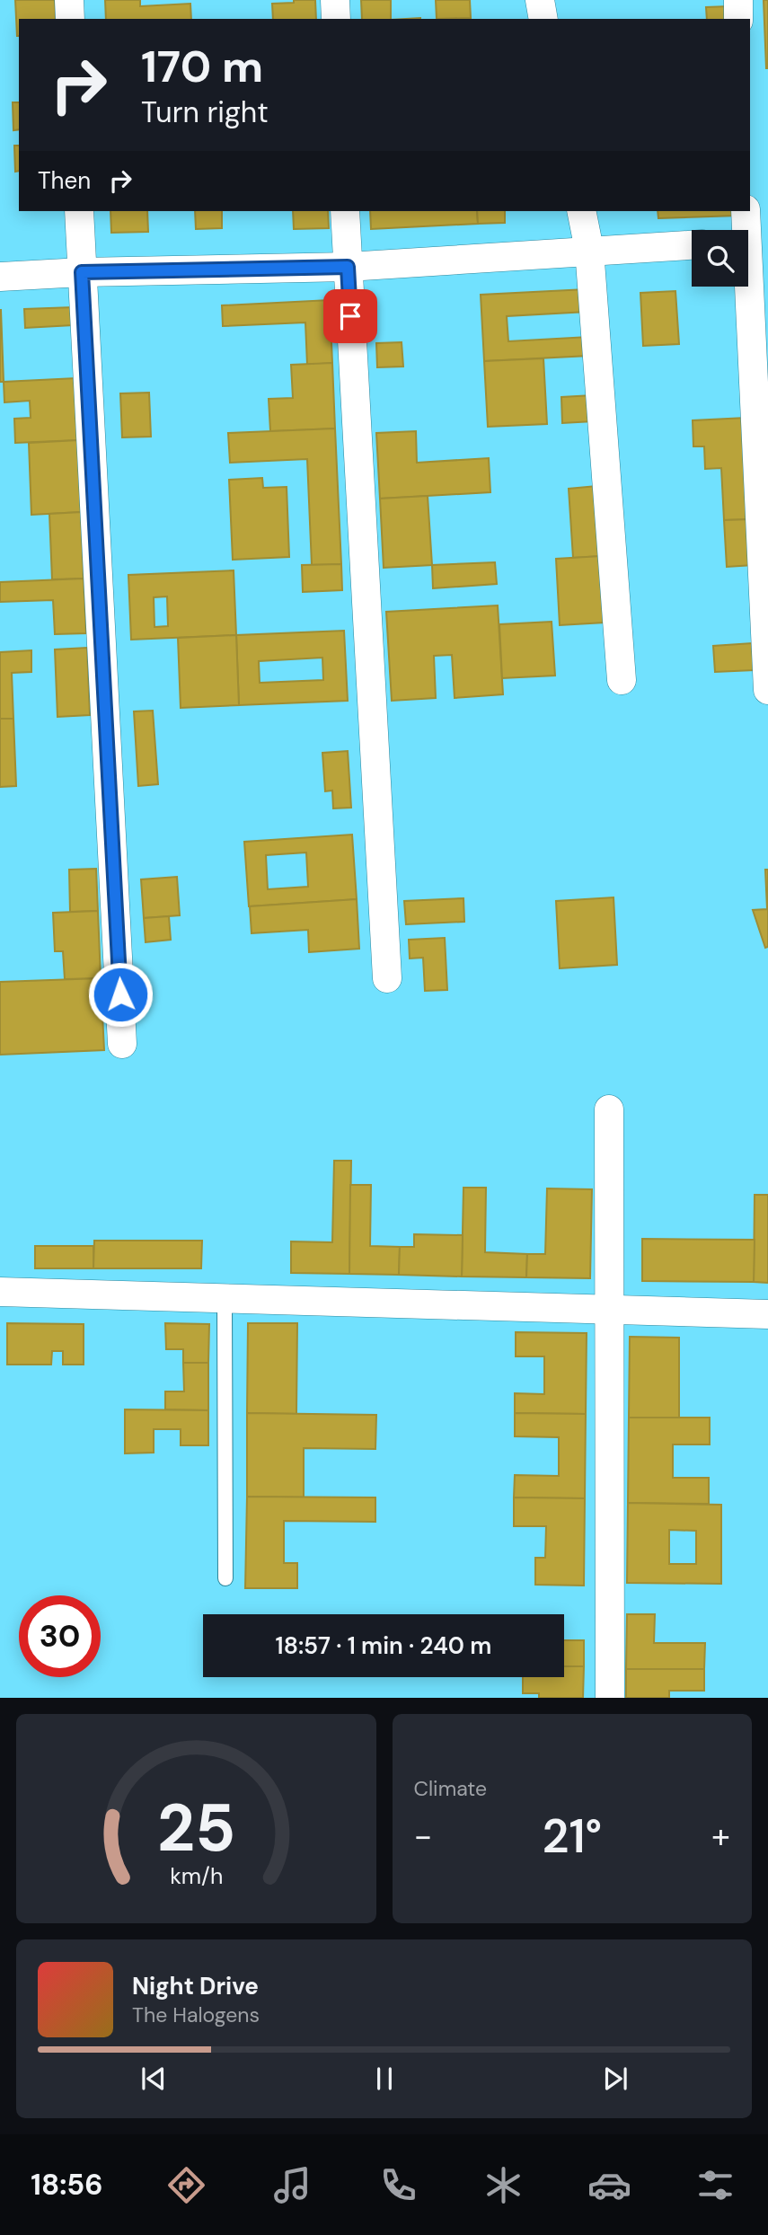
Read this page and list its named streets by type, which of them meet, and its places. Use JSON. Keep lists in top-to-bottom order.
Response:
{
  "page": {
    "turn": ["170 m", "Turn right"],
    "then": "Then",
    "limit": "30",
    "trip": "18:57 · 1 min · 240 m",
    "tile": "Climate",
    "heat": ["−", "21°", "+"],
    "song": ["Night Drive", "The Halogens"],
    "tabs": "18:56",
    "gauge": ["25", "km/h"]
  }
}
